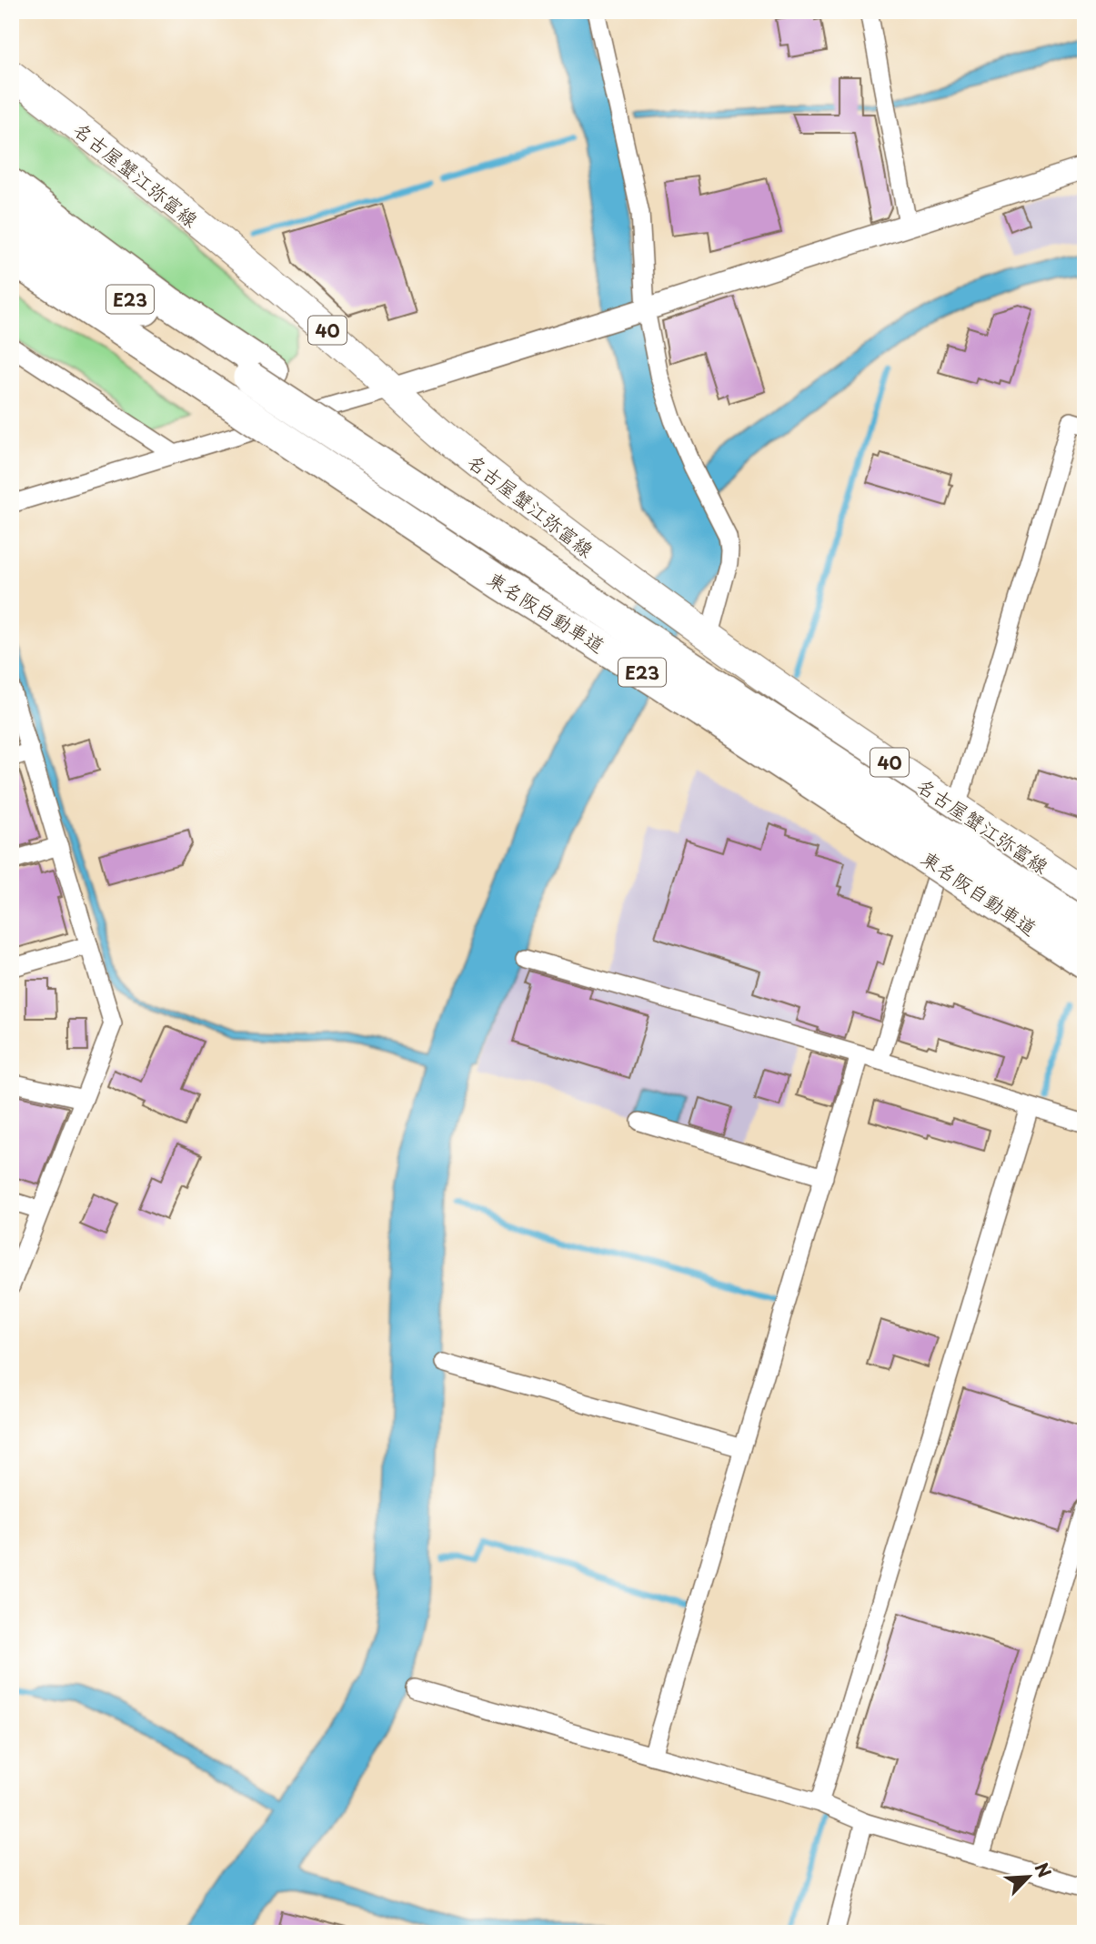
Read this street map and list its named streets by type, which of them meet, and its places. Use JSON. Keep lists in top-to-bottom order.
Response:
{
  "streets": {
    "highway": ["E23", "東名阪自動車道"],
    "main road": ["名古屋蟹江弥富線", "40"]
  },
  "north": "top right"
}
